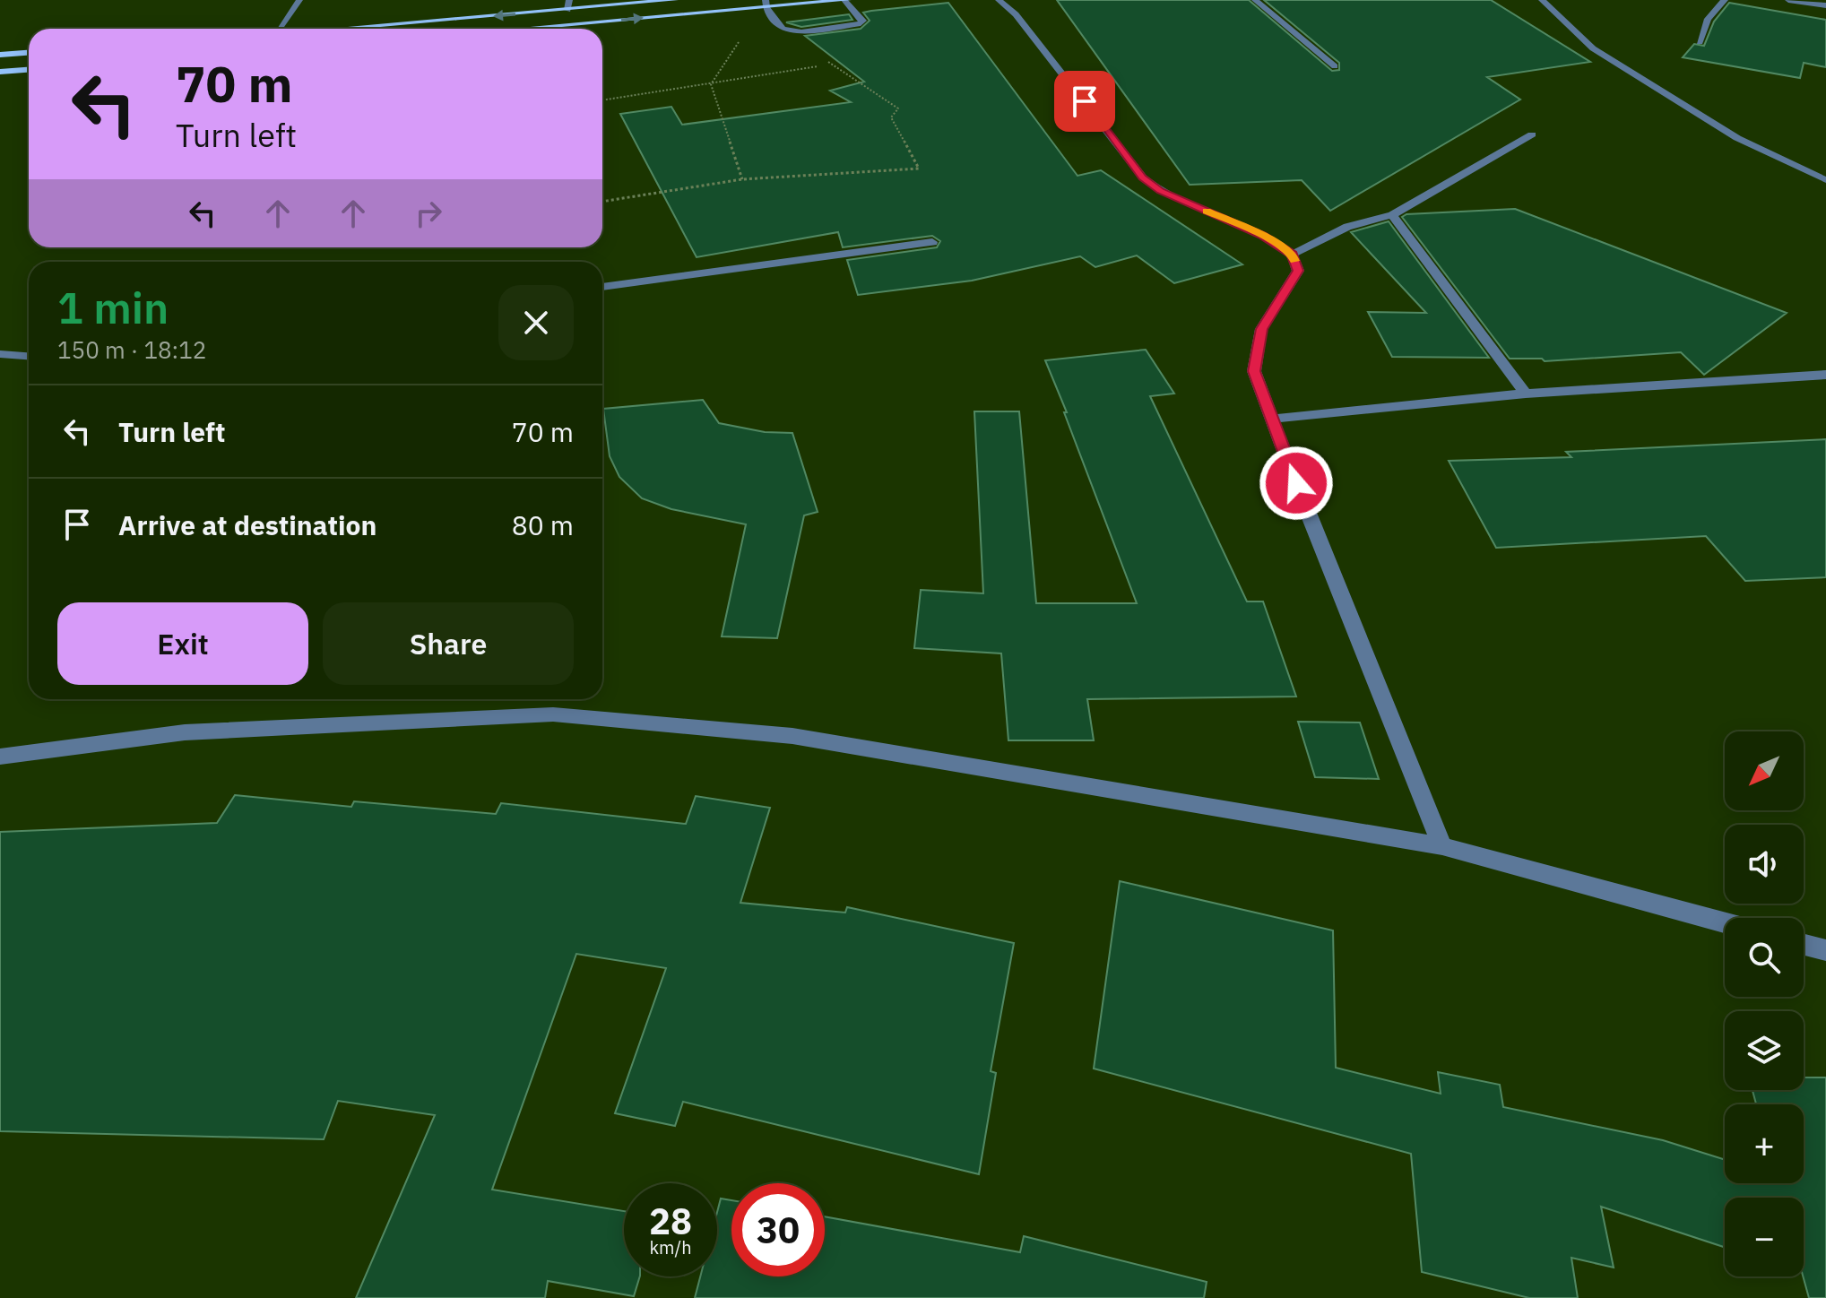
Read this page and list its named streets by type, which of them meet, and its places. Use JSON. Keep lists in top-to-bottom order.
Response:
{
  "north": "bottom left",
  "page": {
    "turn": ["70 m", "Turn left"],
    "heading": ["1 min", "150 m · 18:12"],
    "list": [
      {
        "name": "Turn left",
        "value": "70 m"
      },
      {
        "name": "Arrive at destination",
        "value": "80 m"
      }
    ],
    "buttons": ["Exit", "Share"],
    "map_buttons": ["+", "−"],
    "speed": "28 km/h",
    "limit": "30"
  }
}
